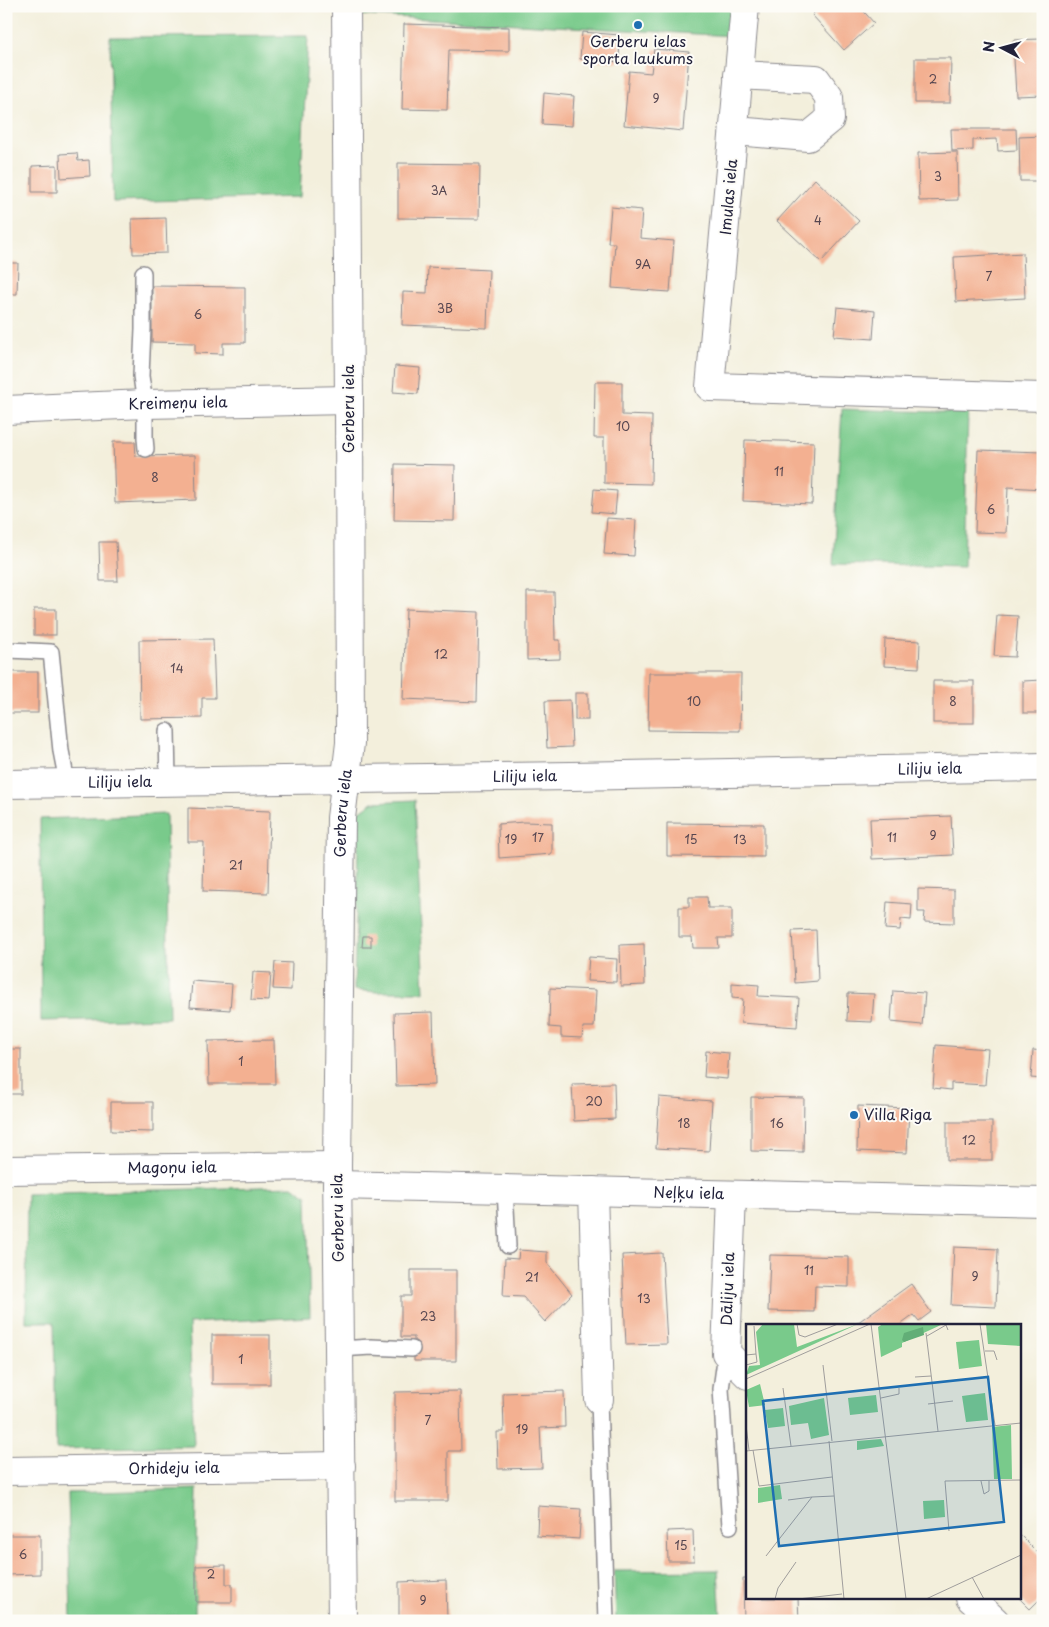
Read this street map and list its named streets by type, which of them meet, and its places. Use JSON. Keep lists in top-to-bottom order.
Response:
{
  "streets": {
    "street": [
      "Imulas iela",
      "Kreimeņu iela",
      "Gerberu iela",
      "Liliju iela",
      "Magoņu iela",
      "Neļķu iela",
      "Dāliju iela",
      "Orhideju iela"
    ]
  },
  "crossings": [
    ["Kreimeņu iela", "Gerberu iela"],
    ["Gerberu iela", "Liliju iela"],
    ["Gerberu iela", "Magoņu iela"],
    ["Gerberu iela", "Neļķu iela"],
    ["Gerberu iela", "Orhideju iela"],
    ["Magoņu iela", "Neļķu iela"],
    ["Neļķu iela", "Dāliju iela"]
  ],
  "places": ["Gerberu ielas sporta laukums", "Villa Riga"],
  "house_numbers": [
    "2",
    "9",
    "3",
    "3A",
    "4",
    "9A",
    "7",
    "3B",
    "6",
    "10",
    "11",
    "8",
    "6",
    "12",
    "14",
    "10",
    "8",
    "9",
    "17",
    "11",
    "19",
    "15",
    "13",
    "21",
    "1",
    "20",
    "18",
    "16",
    "12",
    "11",
    "9",
    "21",
    "13",
    "23",
    "1",
    "7",
    "19",
    "15",
    "6",
    "2",
    "9"
  ],
  "north": "left"
}
